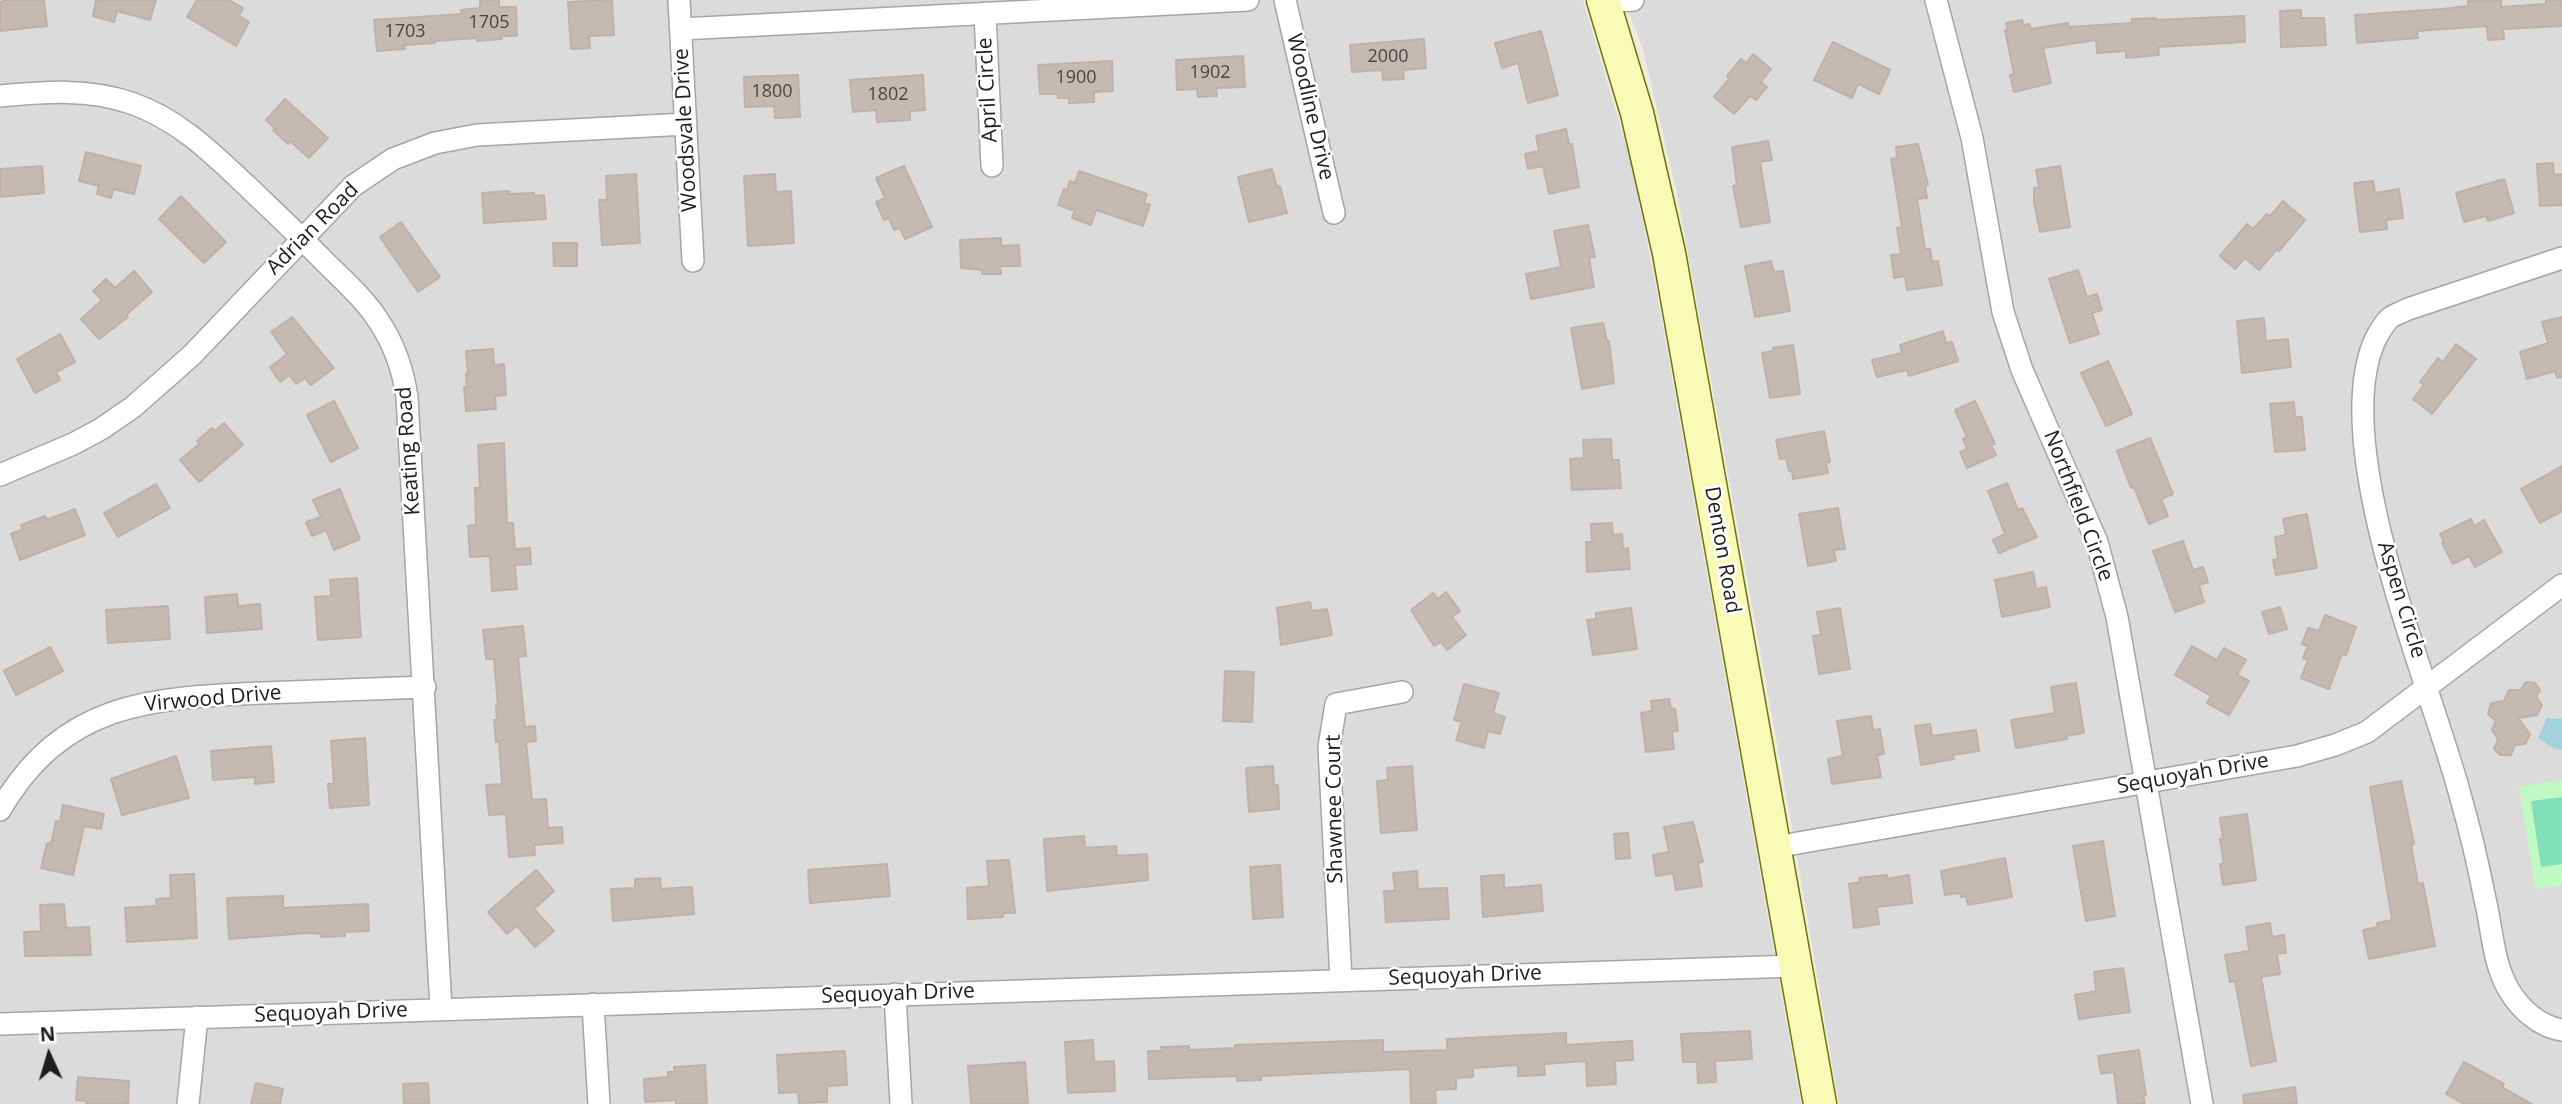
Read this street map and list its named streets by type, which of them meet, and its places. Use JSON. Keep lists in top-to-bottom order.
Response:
{
  "streets": {
    "street": [
      "April Circle",
      "Woodline Drive",
      "Woodsvale Drive",
      "Adrian Road",
      "Keating Road",
      "Northfield Circle",
      "Denton Road",
      "Aspen Circle",
      "Virwood Drive",
      "Sequoyah Drive",
      "Shawnee Court"
    ]
  },
  "crossings": [
    ["Woodsvale Drive", "Adrian Road"],
    ["Adrian Road", "Keating Road"],
    ["Keating Road", "Virwood Drive"],
    ["Keating Road", "Sequoyah Drive"],
    ["Northfield Circle", "Sequoyah Drive"],
    ["Denton Road", "Sequoyah Drive"],
    ["Aspen Circle", "Sequoyah Drive"],
    ["Sequoyah Drive", "Shawnee Court"]
  ],
  "house_numbers": [
    "1705",
    "1703",
    "2000",
    "1902",
    "1900",
    "1800",
    "1802"
  ],
  "north": "top"
}
